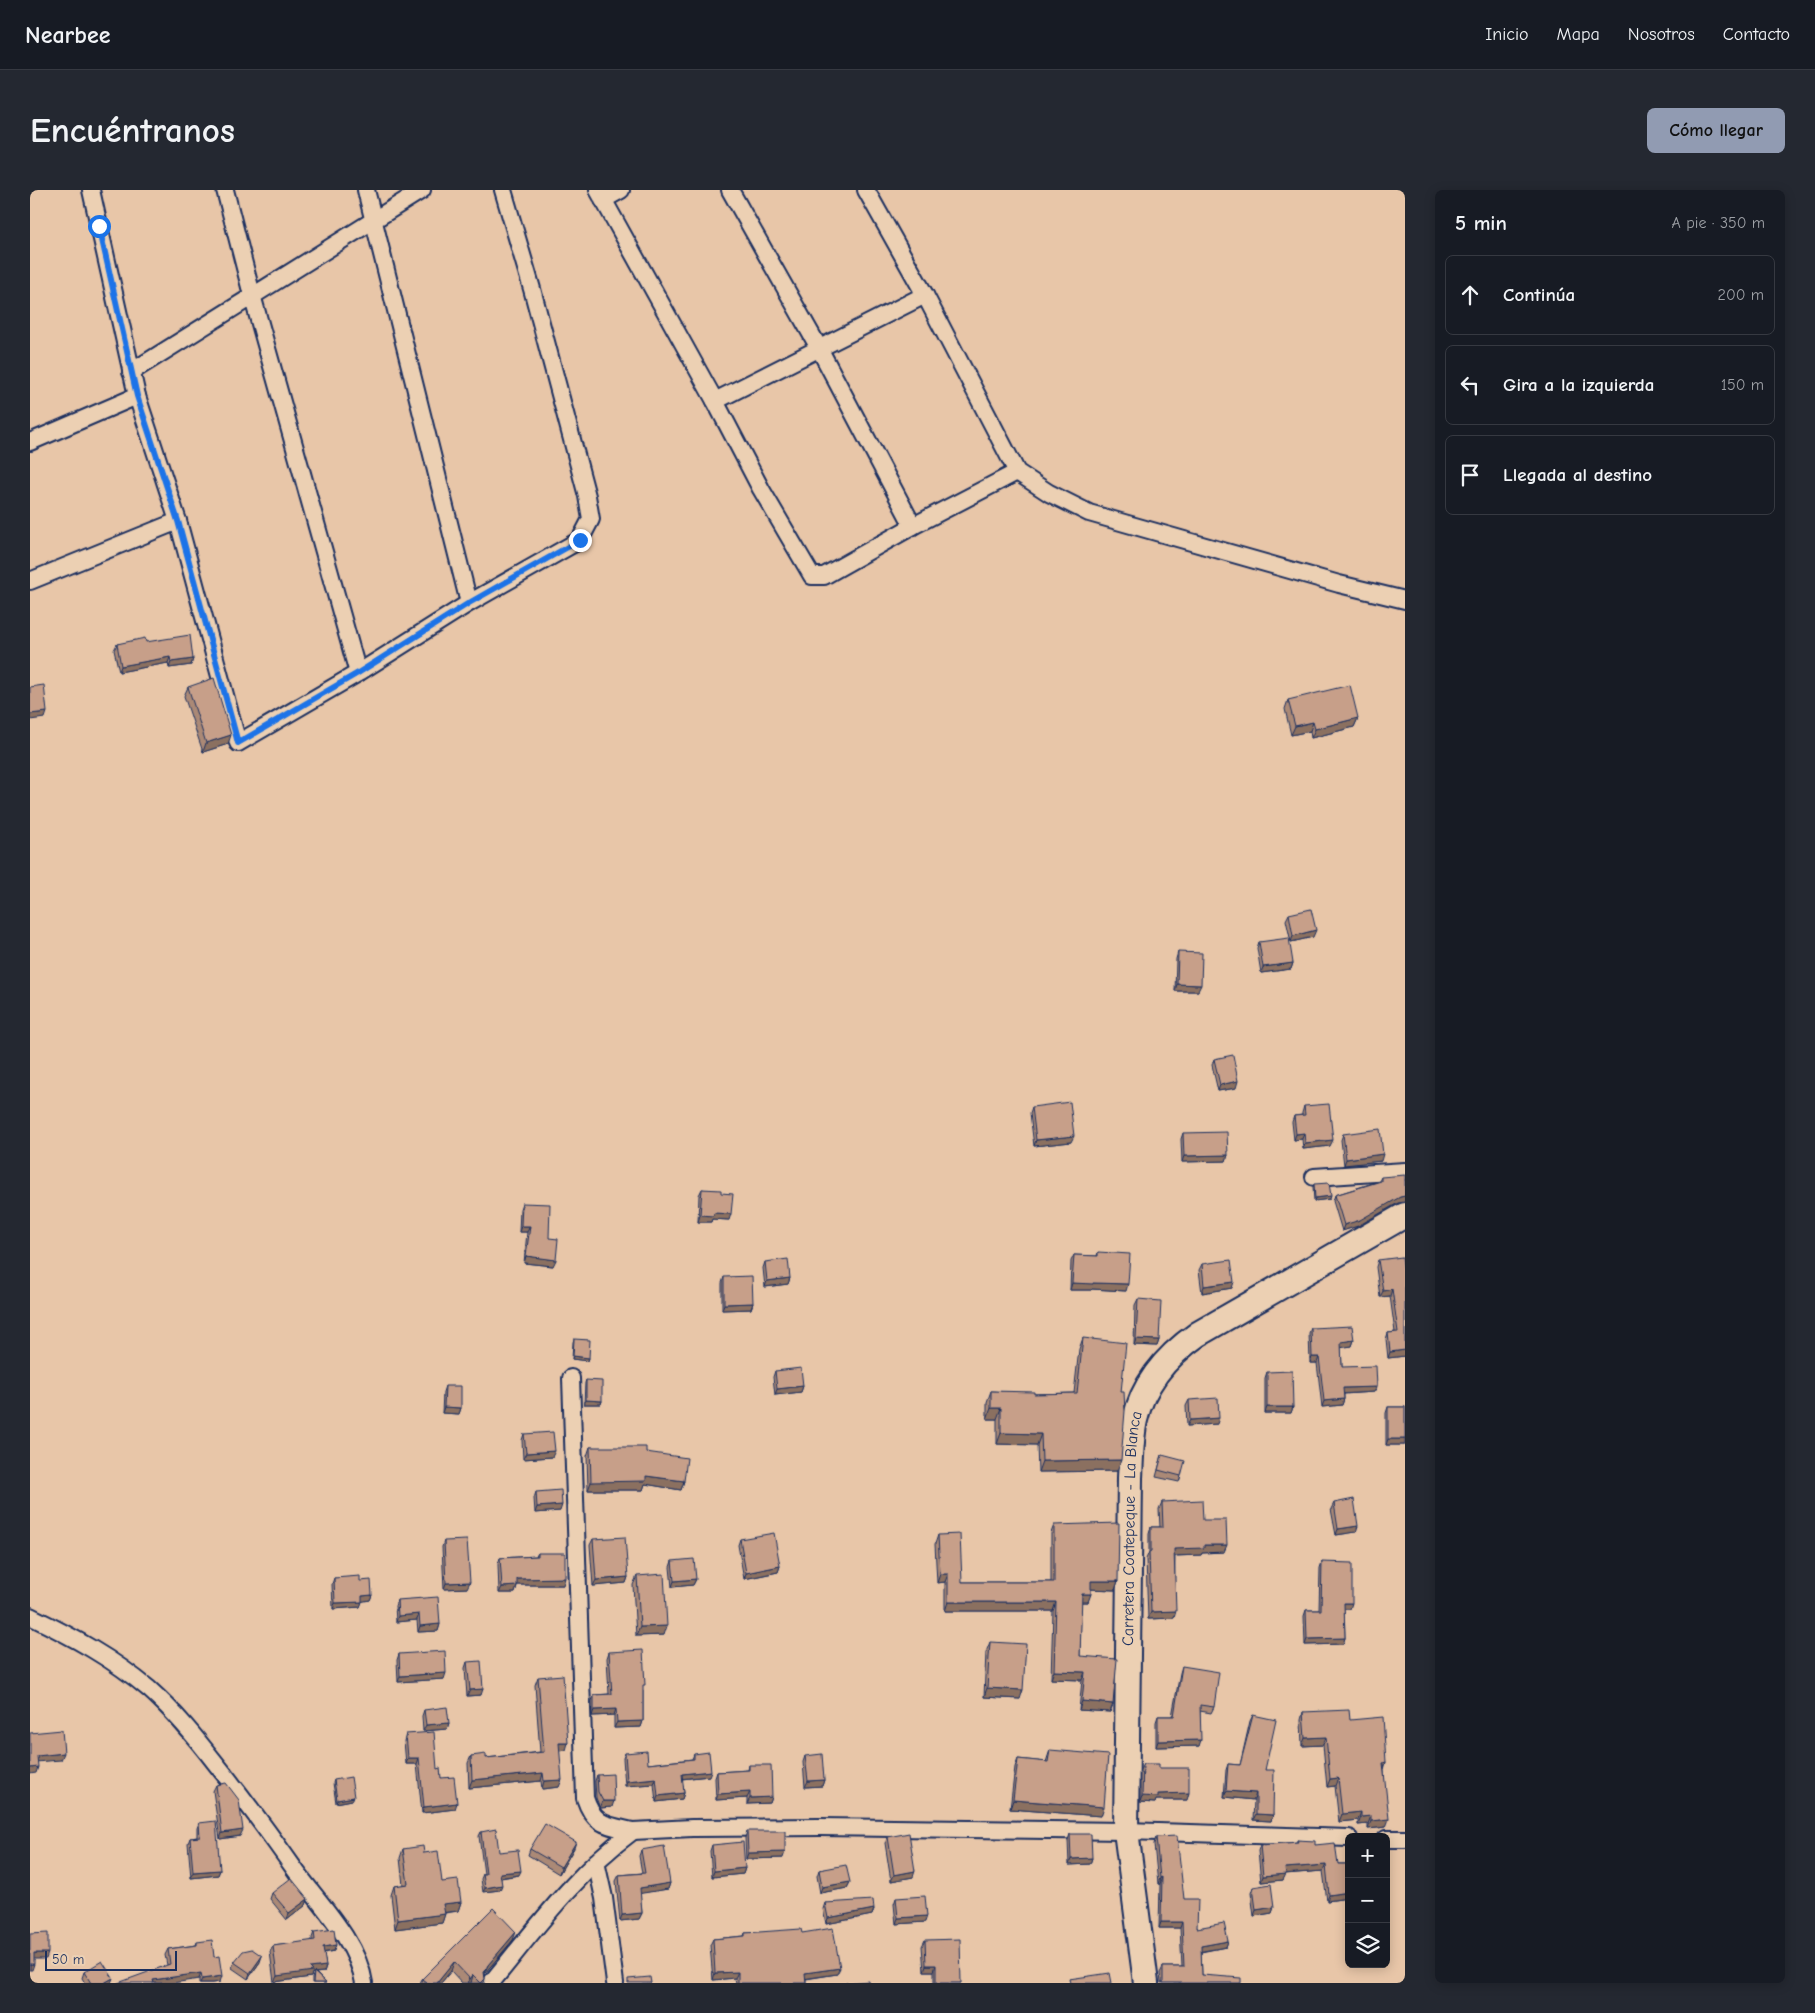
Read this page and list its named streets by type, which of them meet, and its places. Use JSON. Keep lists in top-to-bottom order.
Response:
{
  "streets": {
    "main road": ["Carretera Coatepeque - La Blanca"]
  },
  "scale_bar": "50 m",
  "page": {
    "header": "Nearbee",
    "nav": [
      "Inicio",
      "Mapa",
      "Nosotros",
      "Contacto"
    ],
    "buttons": "Cómo llegar",
    "title": "Encuéntranos",
    "heading": ["5 min", "A pie · 350 m"],
    "list": [
      ["Continúa", "200 m"],
      ["Gira a la izquierda", "150 m"],
      "Llegada al destino"
    ],
    "map_buttons": ["+", "−"],
    "scale": "50 m"
  }
}
